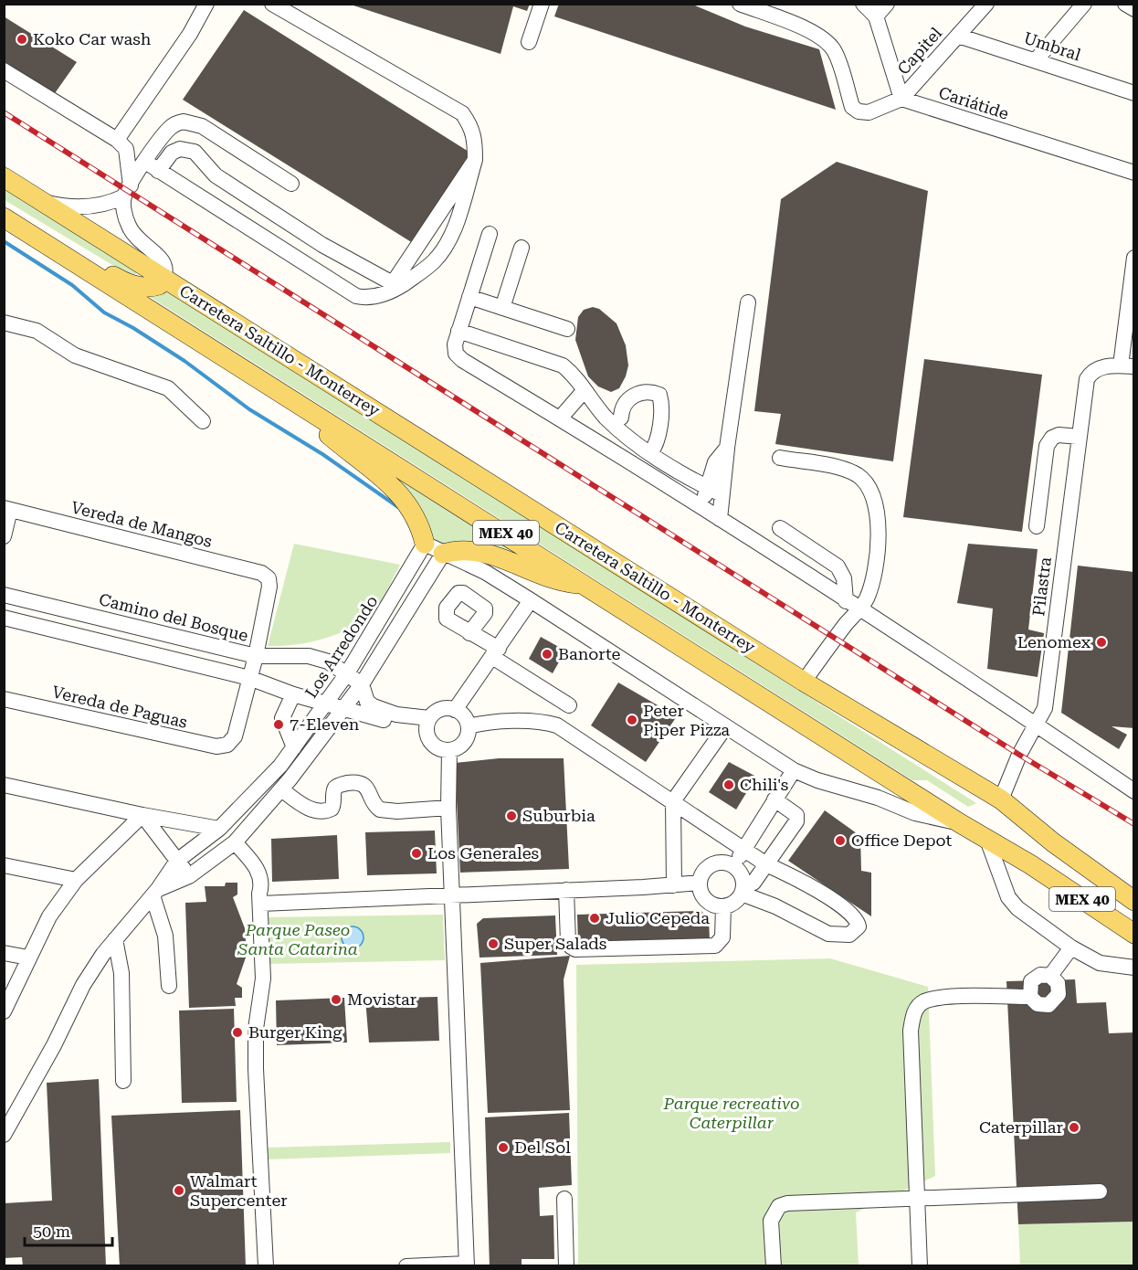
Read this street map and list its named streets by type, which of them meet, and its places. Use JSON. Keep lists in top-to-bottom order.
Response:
{
  "streets": {
    "main road": ["Carretera Saltillo - Monterrey", "MEX 40"],
    "street": [
      "Umbral",
      "Capitel",
      "Cariátide",
      "Vereda de Mangos",
      "Pilastra",
      "Camino del Bosque",
      "Los Arredondo",
      "Vereda de Paguas"
    ]
  },
  "crossings": [
    ["Umbral", "Capitel"],
    ["Capitel", "Cariátide"],
    ["Carretera Saltillo - Monterrey", "MEX 40"],
    ["Carretera Saltillo - Monterrey", "Pilastra"],
    ["Vereda de Mangos", "Camino del Bosque"],
    ["Camino del Bosque", "Los Arredondo"]
  ],
  "parks": ["Parque Paseo Santa Catarina", "Parque recreativo Caterpillar"],
  "places": [
    "Koko Car wash",
    "Lenomex",
    "Banorte",
    "Peter Piper Pizza",
    "7-Eleven",
    "Chili's",
    "Suburbia",
    "Office Depot",
    "Los Generales",
    "Julio Cepeda",
    "Super Salads",
    "Movistar",
    "Burger King",
    "Caterpillar",
    "Del Sol",
    "Walmart Supercenter"
  ],
  "scale_bar": "50 m"
}
